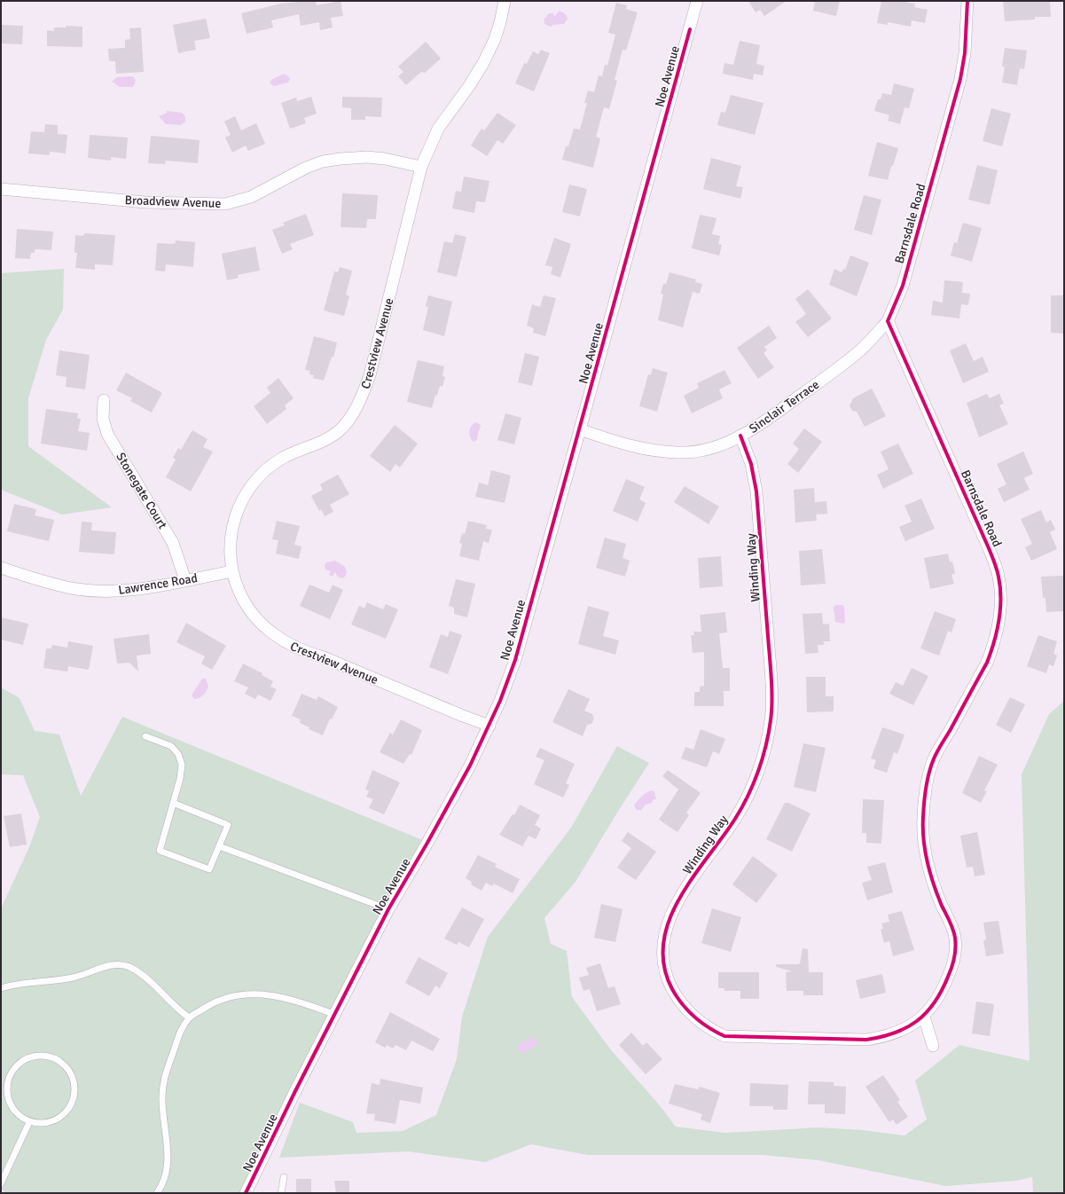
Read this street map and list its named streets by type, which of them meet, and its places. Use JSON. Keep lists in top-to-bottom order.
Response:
{
  "streets": {
    "street": [
      "Noe Avenue",
      "Broadview Avenue",
      "Barnsdale Road",
      "Crestview Avenue",
      "Sinclair Terrace",
      "Stonegate Court",
      "Winding Way",
      "Lawrence Road"
    ]
  },
  "crossings": [
    ["Noe Avenue", "Crestview Avenue"],
    ["Noe Avenue", "Sinclair Terrace"],
    ["Broadview Avenue", "Crestview Avenue"],
    ["Barnsdale Road", "Sinclair Terrace"],
    ["Barnsdale Road", "Winding Way"],
    ["Crestview Avenue", "Lawrence Road"],
    ["Sinclair Terrace", "Winding Way"],
    ["Stonegate Court", "Lawrence Road"]
  ]
}
